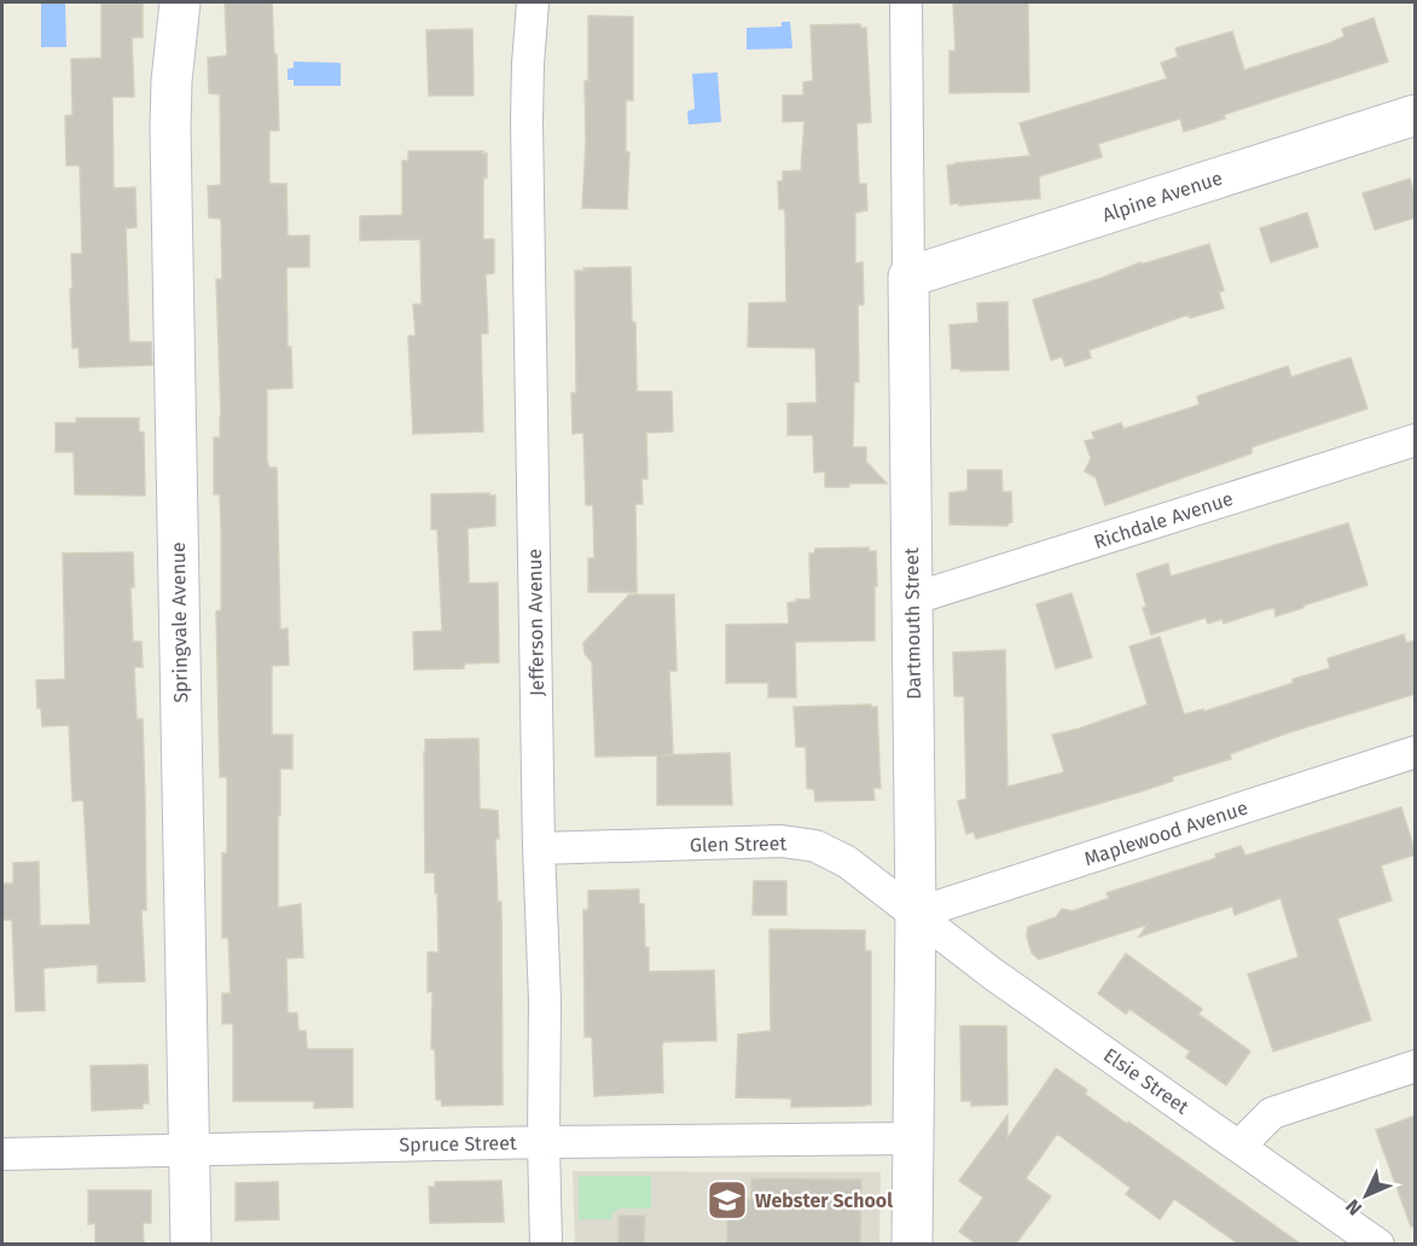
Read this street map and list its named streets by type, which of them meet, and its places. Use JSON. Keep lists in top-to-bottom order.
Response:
{
  "streets": {
    "street": [
      "Alpine Avenue",
      "Richdale Avenue",
      "Springvale Avenue",
      "Jefferson Avenue",
      "Dartmouth Street",
      "Maplewood Avenue",
      "Glen Street",
      "Elsie Street",
      "Spruce Street"
    ]
  },
  "crossings": [
    ["Alpine Avenue", "Dartmouth Street"],
    ["Richdale Avenue", "Dartmouth Street"],
    ["Springvale Avenue", "Spruce Street"],
    ["Jefferson Avenue", "Glen Street"],
    ["Jefferson Avenue", "Spruce Street"],
    ["Dartmouth Street", "Maplewood Avenue"],
    ["Dartmouth Street", "Glen Street"],
    ["Dartmouth Street", "Elsie Street"],
    ["Dartmouth Street", "Spruce Street"],
    ["Maplewood Avenue", "Glen Street"],
    ["Maplewood Avenue", "Elsie Street"],
    ["Glen Street", "Elsie Street"]
  ],
  "places": {
    "school or university": ["Webster School"]
  },
  "north": "bottom left"
}
